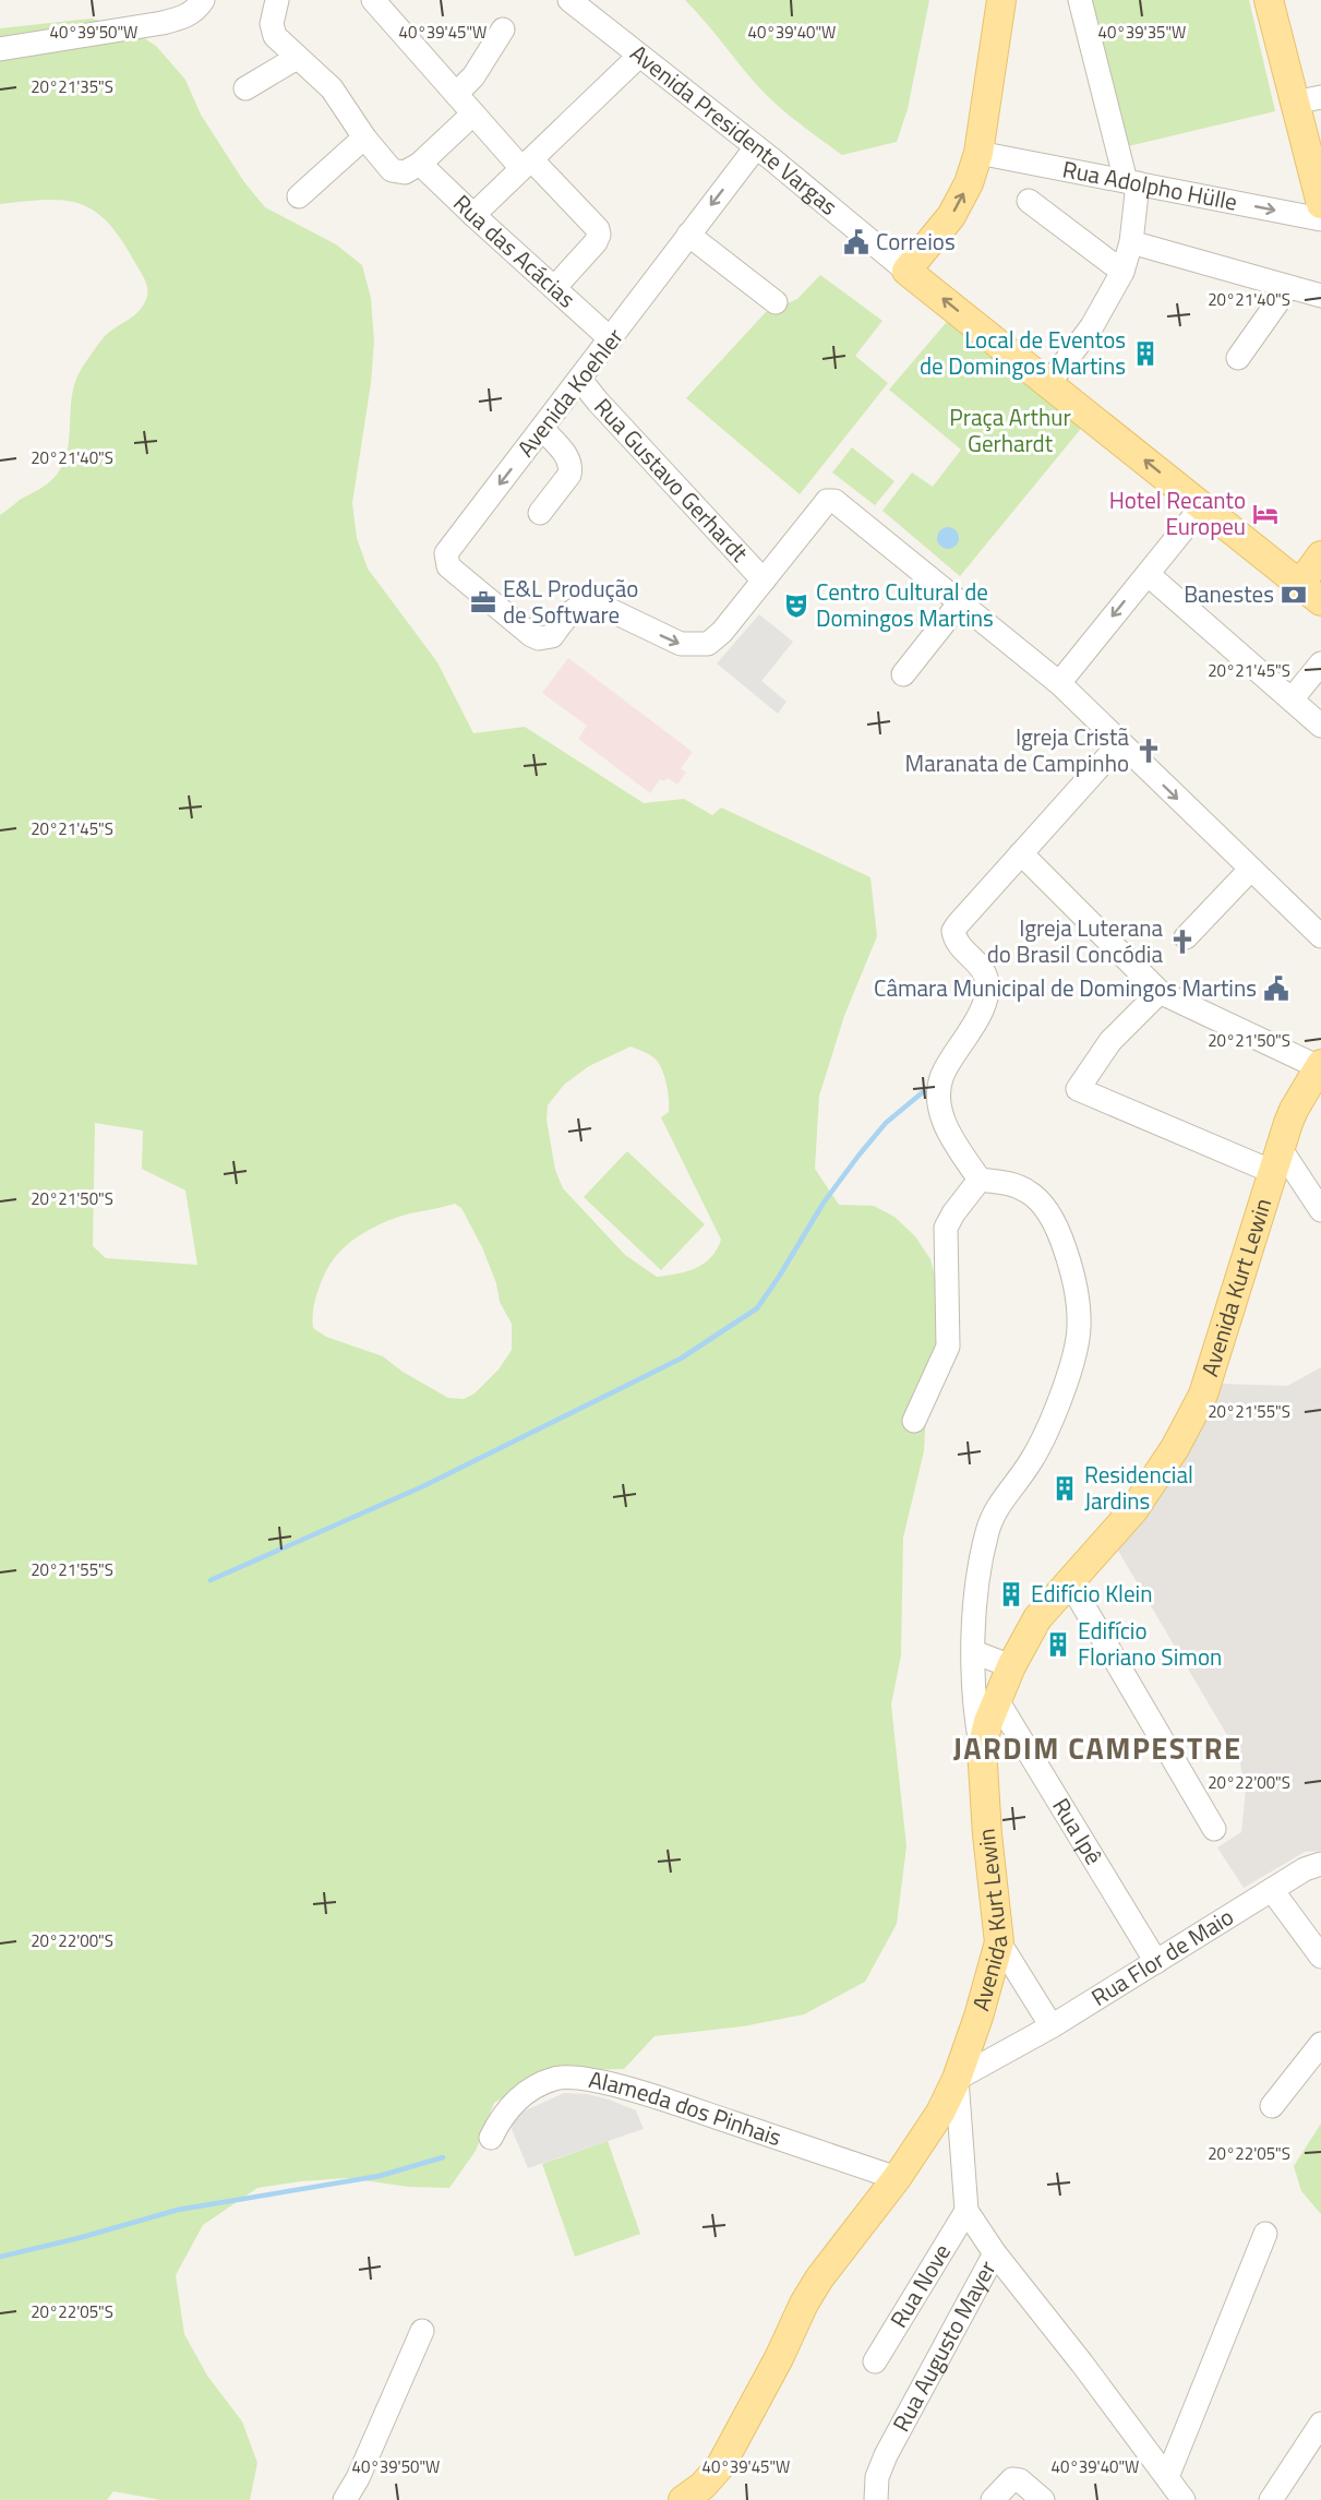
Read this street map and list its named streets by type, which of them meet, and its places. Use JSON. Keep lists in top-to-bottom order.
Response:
{
  "streets": {
    "main road": ["Avenida Presidente Vargas", "Avenida Kurt Lewin"],
    "street": [
      "Rua Adolpho Hülle",
      "Rua das Acácias",
      "Avenida Koehler",
      "Rua Gustavo Gerhardt",
      "Rua Ipê",
      "Rua Flor de Maio",
      "Alameda dos Pinhais",
      "Rua Nove",
      "Rua Augusto Mayer"
    ]
  },
  "crossings": [
    ["Avenida Presidente Vargas", "Avenida Koehler"],
    ["Rua das Acácias", "Avenida Koehler"],
    ["Avenida Koehler", "Rua Gustavo Gerhardt"],
    ["Avenida Kurt Lewin", "Rua Ipê"],
    ["Avenida Kurt Lewin", "Rua Flor de Maio"],
    ["Avenida Kurt Lewin", "Alameda dos Pinhais"],
    ["Avenida Kurt Lewin", "Rua Augusto Mayer"],
    ["Rua Ipê", "Rua Flor de Maio"],
    ["Rua Flor de Maio", "Rua Augusto Mayer"],
    ["Rua Nove", "Rua Augusto Mayer"]
  ],
  "districts": ["JARDIM CAMPESTRE"],
  "parks": ["Praça Arthur Gerhardt"],
  "places": {
    "public building": ["Correios", "Câmara Municipal de Domingos Martins"],
    "building": [
      "Local de Eventos de Domingos Martins",
      "Residencial Jardins",
      "Edifício Klein",
      "Edifício Floriano Simon"
    ],
    "hotel": ["Hotel Recanto Europeu"],
    "bank": ["Banestes"],
    "office": ["E&L Produção de Software"],
    "theatre": ["Centro Cultural de Domingos Martins"],
    "church": ["Igreja Cristã Maranata de Campinho", "Igreja Luterana do Brasil Concódia"]
  },
  "coordinates": [
    "40°39'50\"W",
    "40°39'45\"W",
    "40°39'40\"W",
    "40°39'35\"W",
    "20°21'35\"S",
    "20°21'40\"S",
    "20°21'45\"S",
    "20°21'50\"S",
    "20°21'55\"S",
    "20°22'00\"S",
    "20°22'05\"S"
  ]
}
